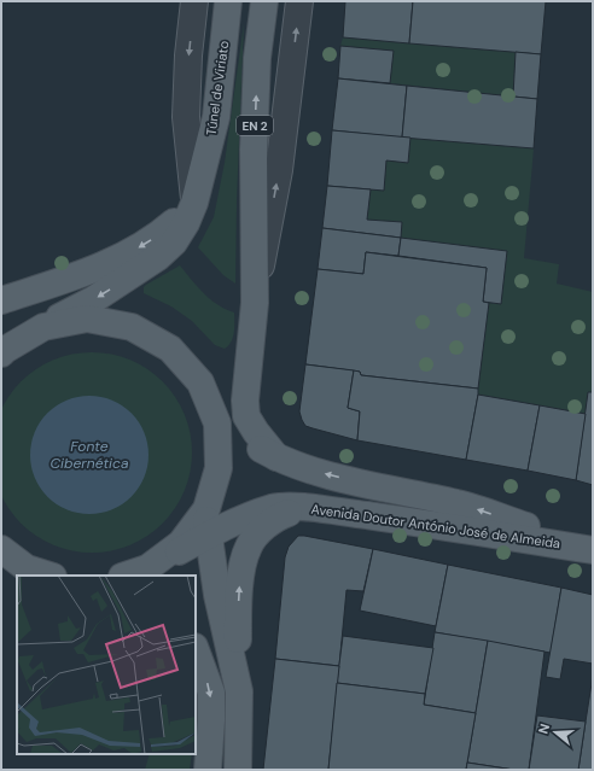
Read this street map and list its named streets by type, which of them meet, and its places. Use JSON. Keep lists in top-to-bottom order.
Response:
{
  "streets": {
    "main road": ["Túnel de Viriato", "EN 2", "Avenida Doutor António José de Almeida"]
  },
  "crossings": [
    ["Túnel de Viriato", "Avenida Doutor António José de Almeida"],
    ["EN 2", "Avenida Doutor António José de Almeida"]
  ],
  "water": ["Fonte Cibernética"],
  "north": "left"
}
